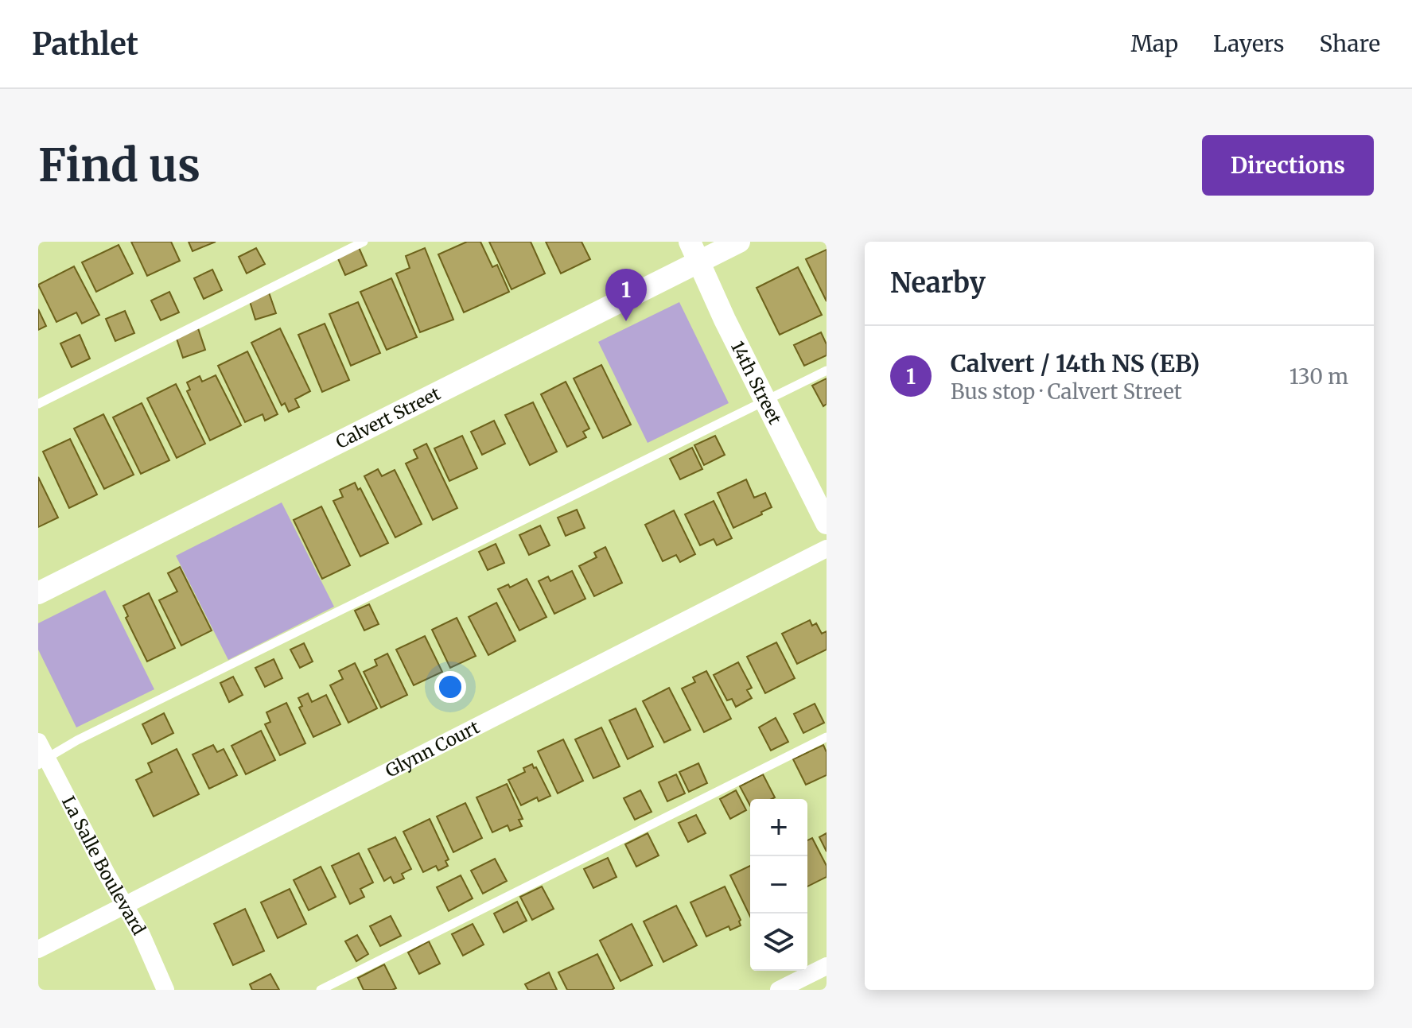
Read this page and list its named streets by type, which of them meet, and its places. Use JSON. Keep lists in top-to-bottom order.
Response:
{
  "streets": {
    "street": [
      "14th Street",
      "Calvert Street",
      "Glynn Court",
      "La Salle Boulevard"
    ]
  },
  "crossings": [
    ["14th Street", "Calvert Street"],
    ["Glynn Court", "La Salle Boulevard"]
  ],
  "page": {
    "header": "Pathlet",
    "nav": ["Map", "Layers", "Share"],
    "buttons": "Directions",
    "title": "Find us",
    "heading": "Nearby",
    "pins": "1",
    "list": [
      {
        "mark": "1",
        "name": "Calvert / 14th NS (EB)",
        "note": "Bus stop · Calvert Street",
        "value": "130 m"
      }
    ],
    "map_buttons": ["+", "−"]
  }
}
